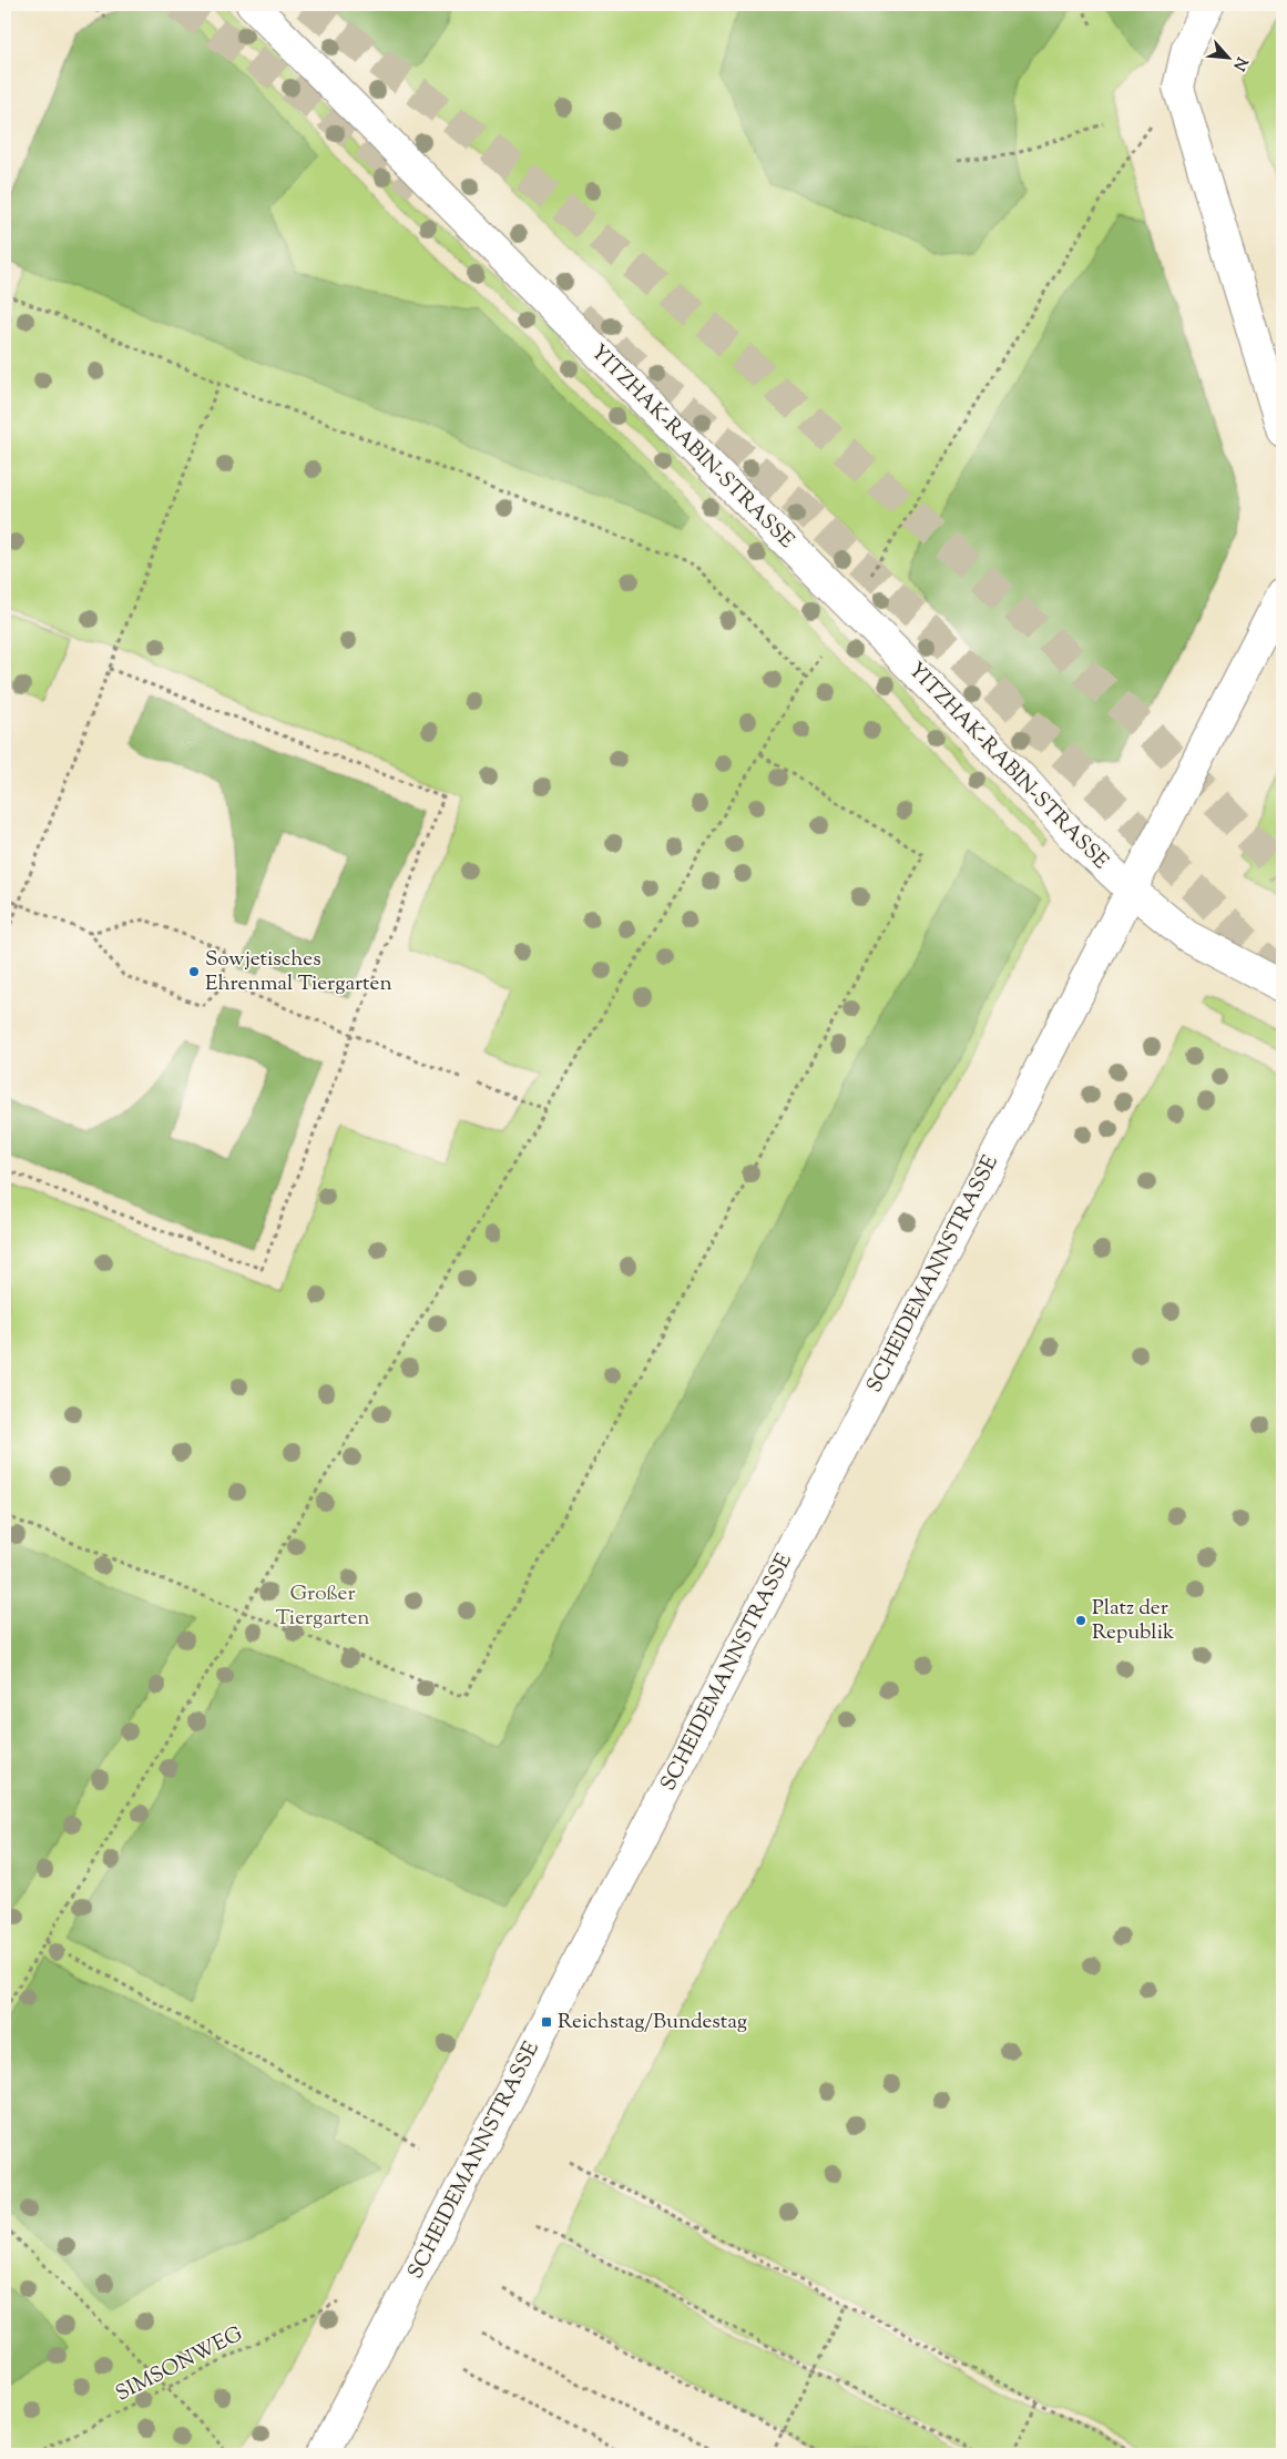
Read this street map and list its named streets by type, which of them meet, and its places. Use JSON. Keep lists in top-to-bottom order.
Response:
{
  "streets": {
    "street": ["YITZHAK-RABIN-STRASSE", "SCHEIDEMANNSTRASSE"],
    "path": ["SIMSONWEG"]
  },
  "crossings": [
    ["YITZHAK-RABIN-STRASSE", "SCHEIDEMANNSTRASSE"]
  ],
  "parks": ["Großer Tiergarten"],
  "places": {
    "other": ["Sowjetisches Ehrenmal Tiergarten", "Platz der Republik"],
    "transit": ["Reichstag/Bundestag"]
  },
  "north": "bottom right"
}
